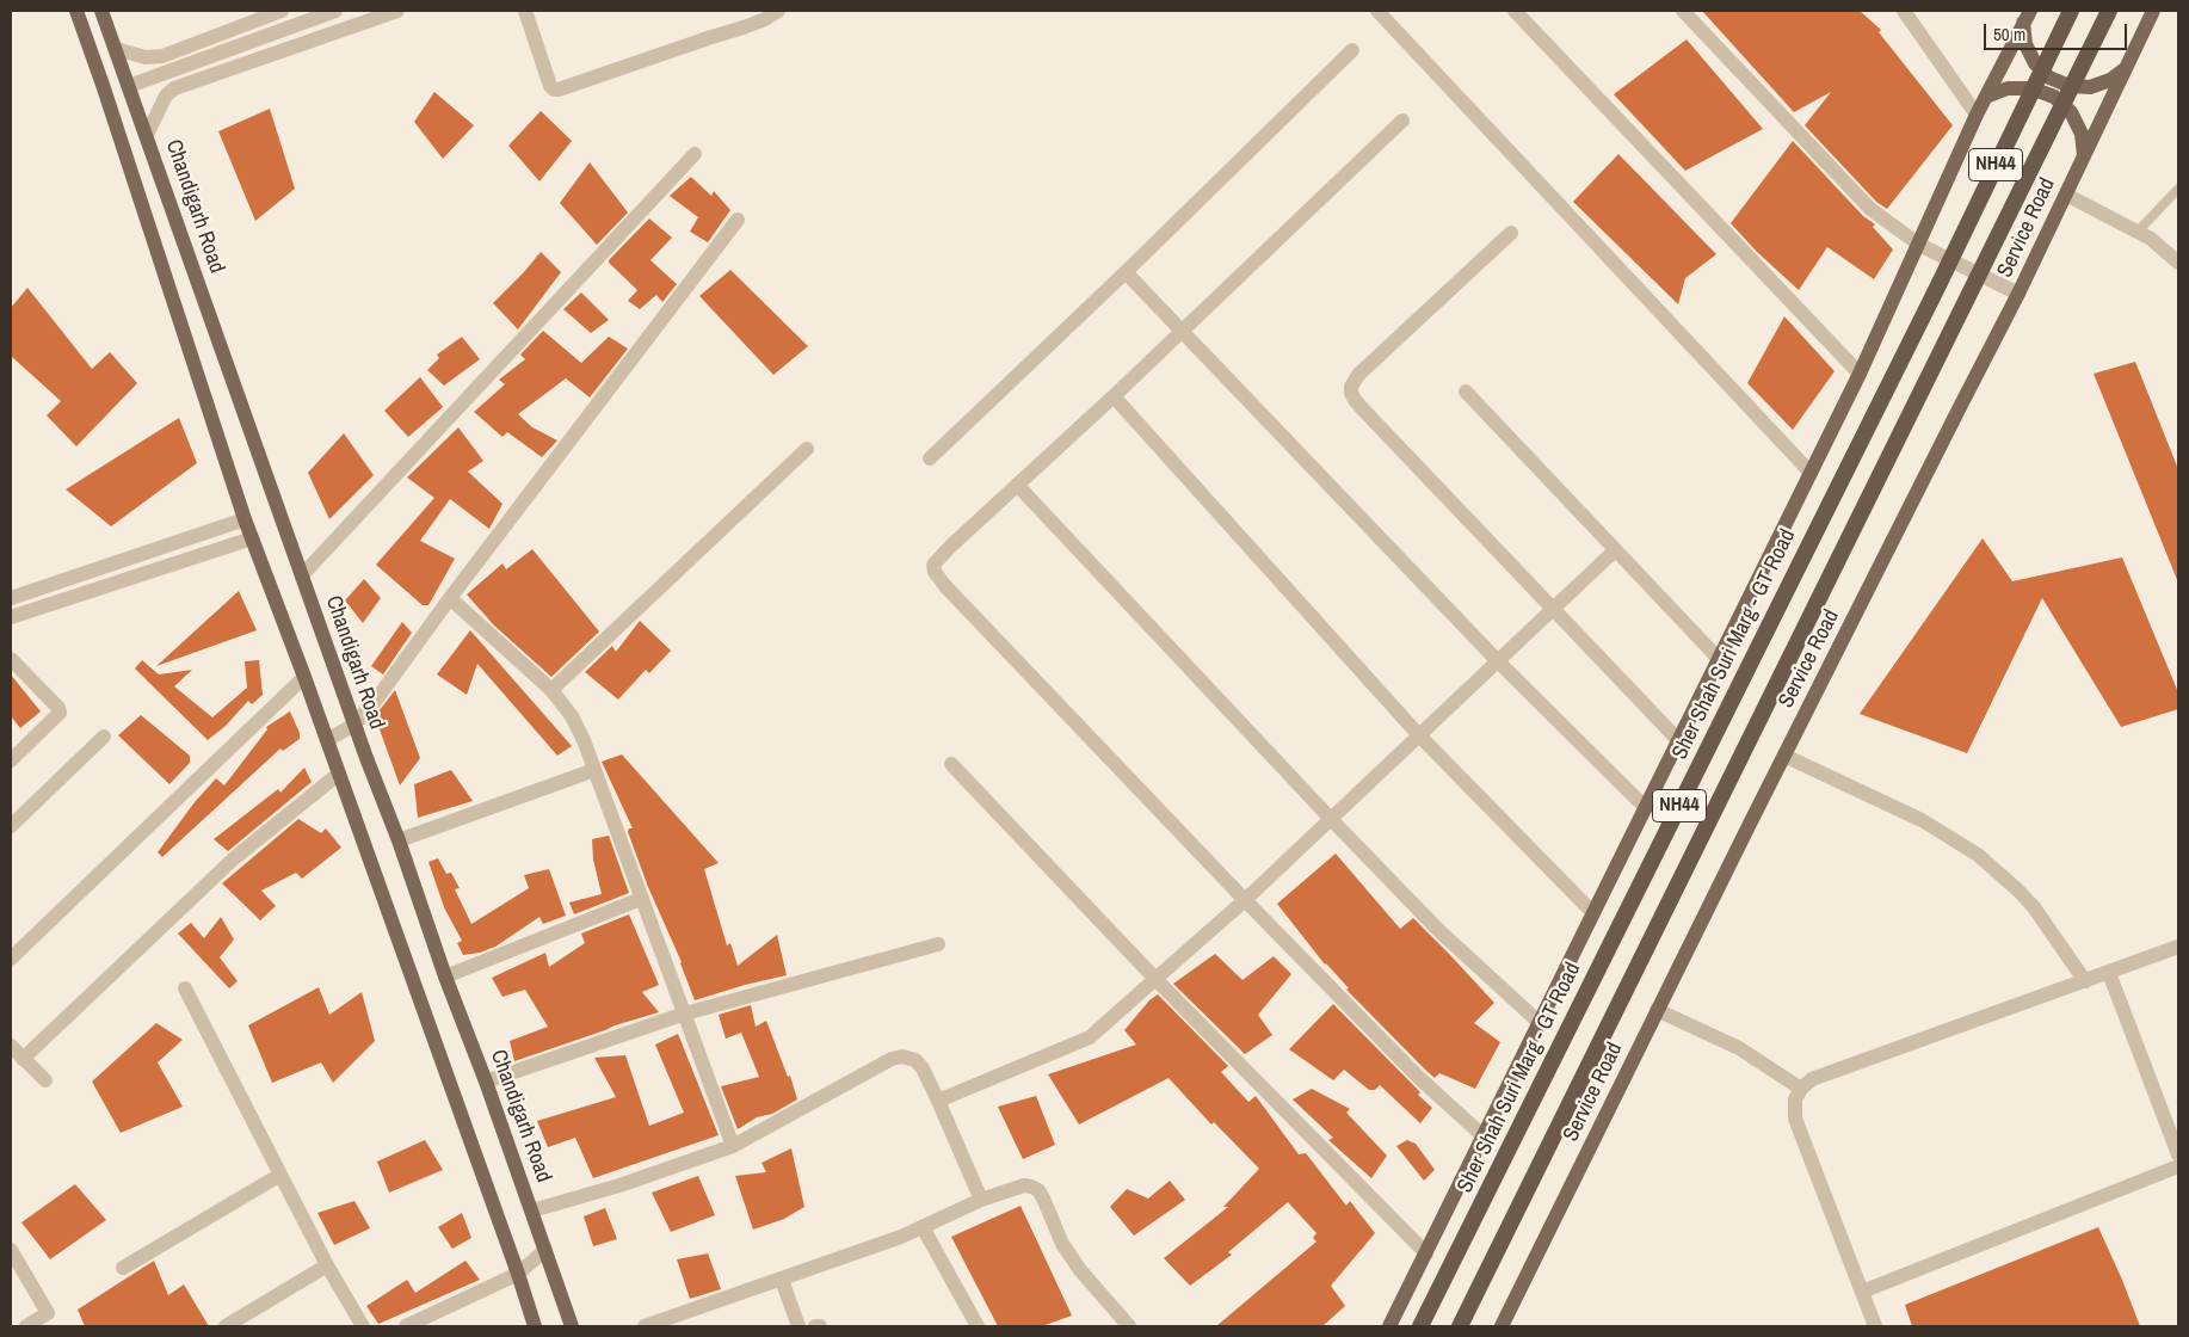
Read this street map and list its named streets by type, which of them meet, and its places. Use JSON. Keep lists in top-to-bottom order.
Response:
{
  "streets": {
    "highway": ["NH44", "Sher Shah Suri Marg - GT Road"],
    "main road": ["Chandigarh Road", "Service Road"]
  },
  "scale_bar": "50 m"
}
